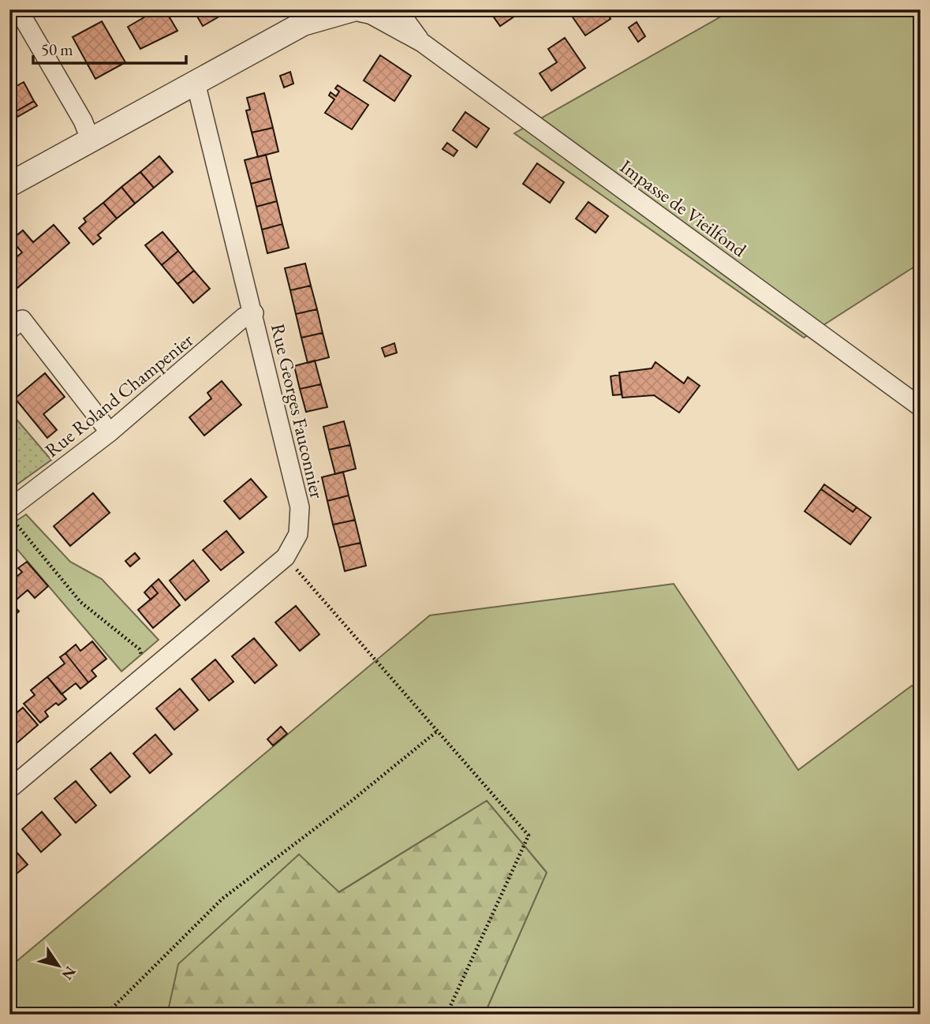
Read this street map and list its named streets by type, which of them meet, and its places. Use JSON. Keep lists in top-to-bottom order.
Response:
{
  "streets": {
    "street": ["Impasse de Vieilfond", "Rue Roland Champenier", "Rue Georges Fauconnier"]
  },
  "crossings": [
    ["Rue Roland Champenier", "Rue Georges Fauconnier"]
  ],
  "scale_bar": "50 m",
  "north": "bottom right"
}
